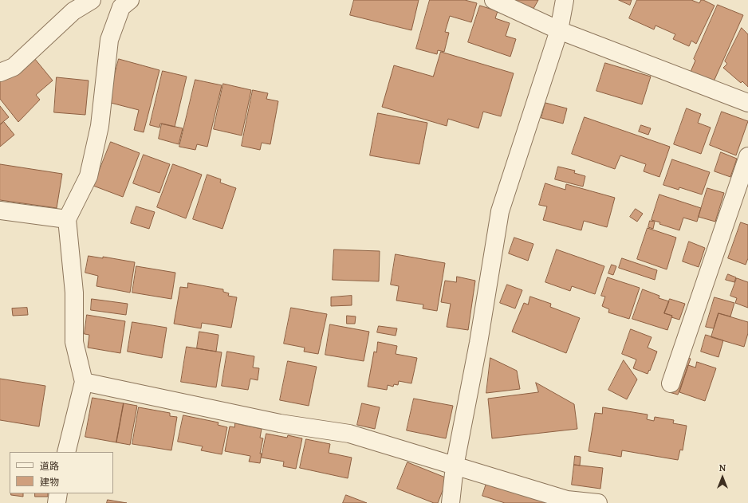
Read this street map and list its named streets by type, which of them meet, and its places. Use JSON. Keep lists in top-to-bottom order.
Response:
{
  "legend": ["道路", "建物"],
  "north": "top"
}
